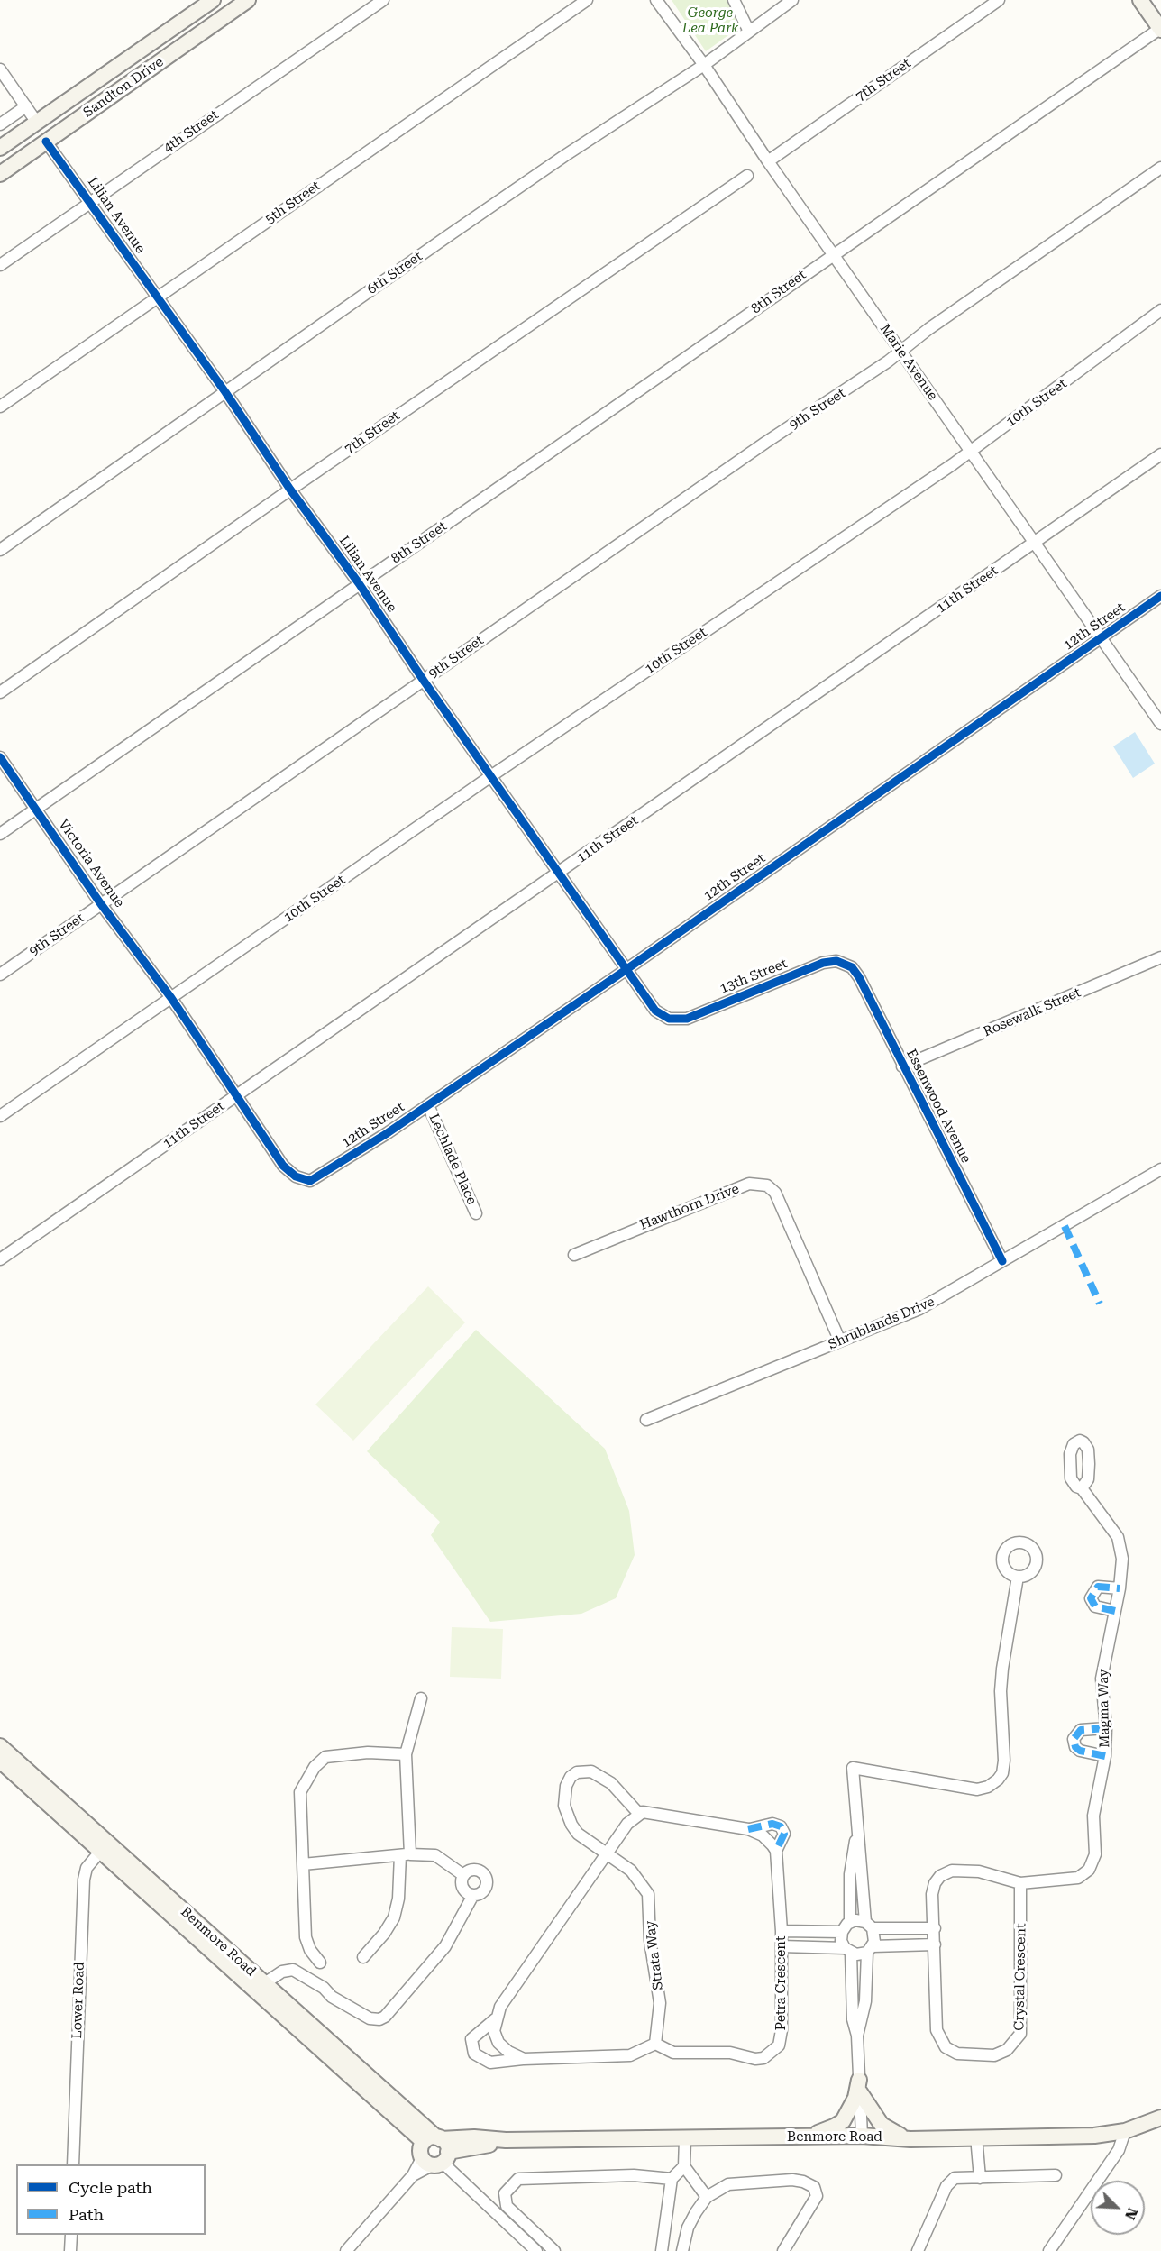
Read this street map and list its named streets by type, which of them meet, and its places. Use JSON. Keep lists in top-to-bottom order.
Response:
{
  "streets": {
    "street": [
      "7th Street",
      "Sandton Drive",
      "4th Street",
      "5th Street",
      "Lilian Avenue",
      "6th Street",
      "8th Street",
      "Marie Avenue",
      "10th Street",
      "9th Street",
      "11th Street",
      "12th Street",
      "Victoria Avenue",
      "13th Street",
      "Rosewalk Street",
      "Essenwood Avenue",
      "Lechlade Place",
      "Hawthorn Drive",
      "Shrublands Drive",
      "Magma Way",
      "Benmore Road",
      "Strata Way",
      "Crystal Crescent",
      "Petra Crescent",
      "Lower Road"
    ]
  },
  "crossings": [
    ["7th Street", "Lilian Avenue"],
    ["7th Street", "Marie Avenue"],
    ["Sandton Drive", "Lilian Avenue"],
    ["4th Street", "Lilian Avenue"],
    ["5th Street", "Lilian Avenue"],
    ["Lilian Avenue", "6th Street"],
    ["Lilian Avenue", "8th Street"],
    ["Lilian Avenue", "10th Street"],
    ["Lilian Avenue", "9th Street"],
    ["Lilian Avenue", "11th Street"],
    ["Lilian Avenue", "12th Street"],
    ["Lilian Avenue", "13th Street"],
    ["6th Street", "Marie Avenue"],
    ["8th Street", "Marie Avenue"],
    ["8th Street", "Victoria Avenue"],
    ["Marie Avenue", "10th Street"],
    ["Marie Avenue", "9th Street"],
    ["Marie Avenue", "11th Street"],
    ["Marie Avenue", "12th Street"],
    ["10th Street", "Victoria Avenue"],
    ["9th Street", "Victoria Avenue"],
    ["11th Street", "12th Street"],
    ["12th Street", "Lechlade Place"],
    ["13th Street", "Essenwood Avenue"],
    ["Rosewalk Street", "Essenwood Avenue"],
    ["Essenwood Avenue", "Shrublands Drive"],
    ["Hawthorn Drive", "Shrublands Drive"],
    ["Magma Way", "Crystal Crescent"],
    ["Benmore Road", "Lower Road"],
    ["Strata Way", "Petra Crescent"]
  ],
  "parks": ["George Lea Park"],
  "legend": ["Cycle path", "Path"],
  "north": "bottom right"
}
